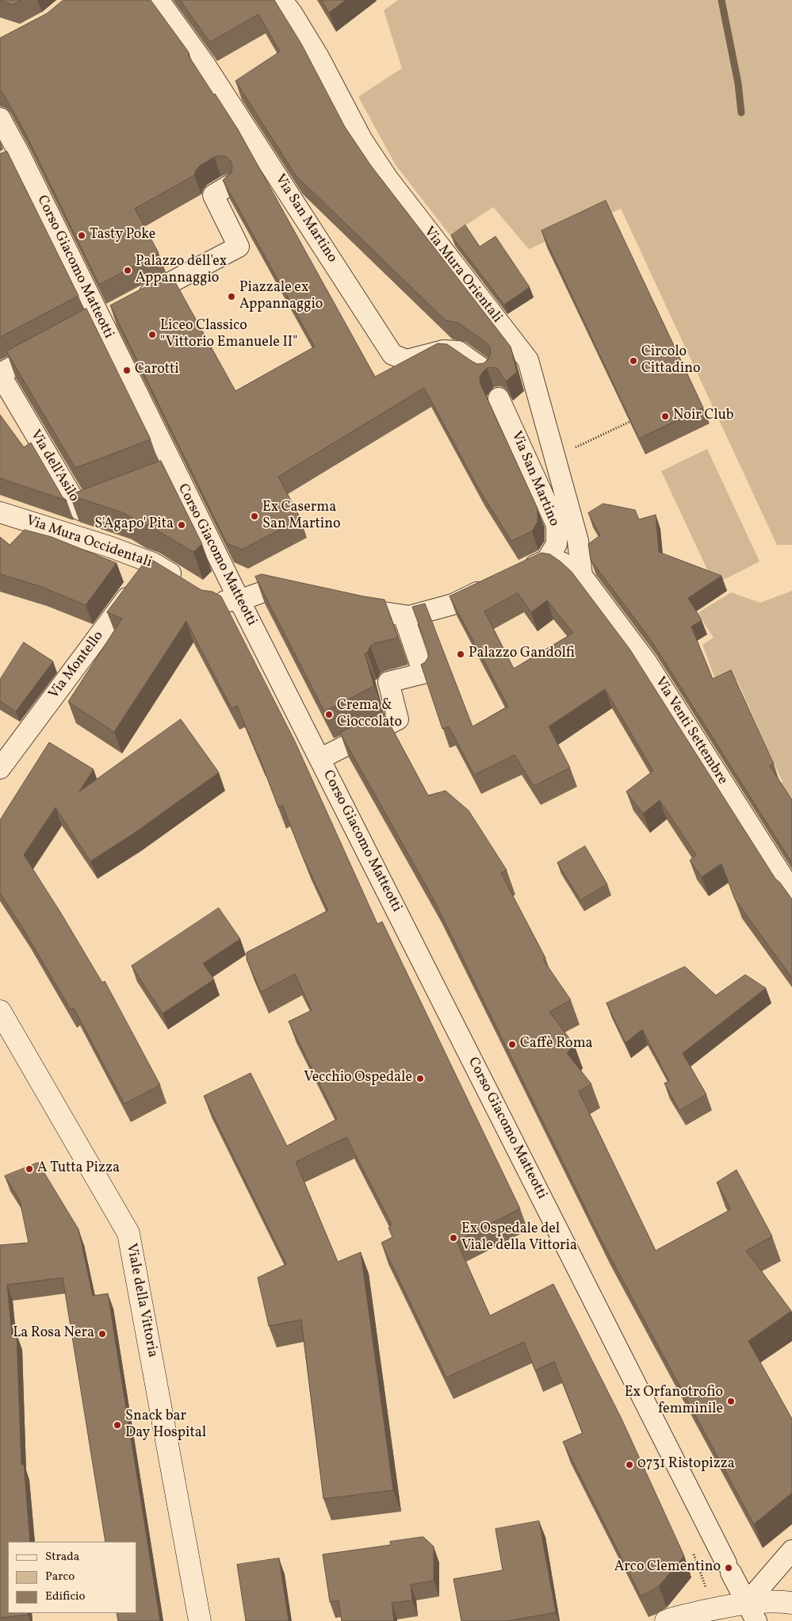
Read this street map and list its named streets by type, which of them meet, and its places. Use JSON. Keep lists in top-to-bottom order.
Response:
{
  "streets": {
    "main road": ["Viale della Vittoria"],
    "street": [
      "Via San Martino",
      "Corso Giacomo Matteotti",
      "Via Mura Orientali",
      "Via dell'Asilo",
      "Via Mura Occidentali",
      "Via Montello",
      "Via Venti Settembre"
    ]
  },
  "crossings": [
    ["Via Mura Orientali", "Via Venti Settembre"],
    ["Via Mura Occidentali", "Via Montello"]
  ],
  "places": [
    "Tasty Poke",
    "Palazzo dell'ex Appannaggio",
    "Piazzale ex Appannaggio",
    "Liceo Classico \"Vittorio Emanuele II\"",
    "Circolo Cittadino",
    "Carotti",
    "Noir Club",
    "Ex Caserma San Martino",
    "S'Agapo' Pita",
    "Palazzo Gandolfi",
    "Crema & Cioccolato",
    "Caffè Roma",
    "Vecchio Ospedale",
    "A Tutta Pizza",
    "Ex Ospedale del Viale della Vittoria",
    "La Rosa Nera",
    "Ex Orfanotrofio femminile",
    "Snack bar Day Hospital",
    "0731 Ristopizza",
    "Arco Clementino"
  ],
  "legend": ["Strada", "Parco", "Edificio"]
}
